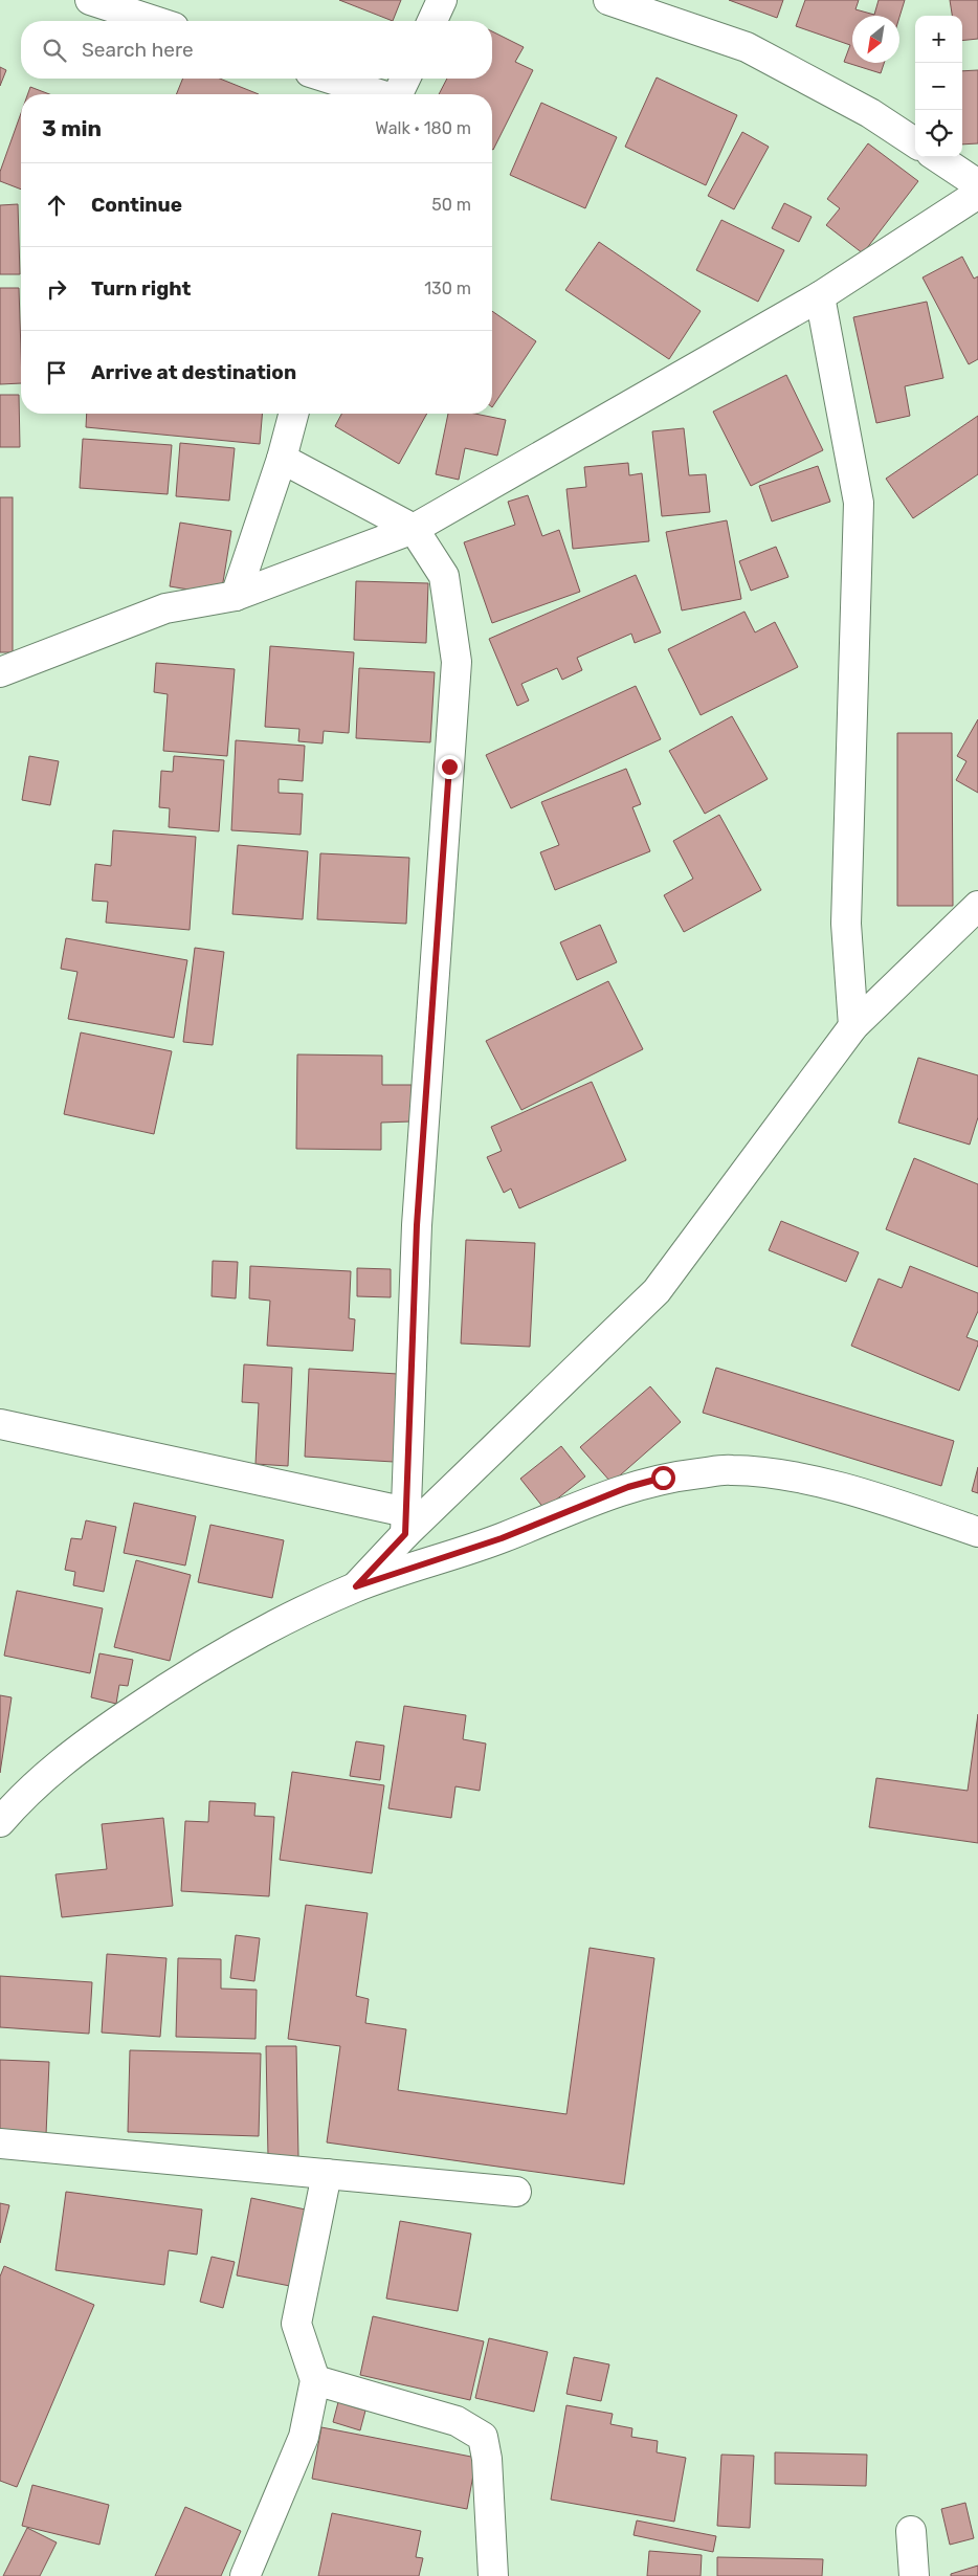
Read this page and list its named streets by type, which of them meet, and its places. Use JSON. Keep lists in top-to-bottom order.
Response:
{
  "north": "bottom left",
  "page": {
    "map_buttons": ["+", "−"],
    "search": "Search here",
    "heading": ["3 min", "Walk · 180 m"],
    "list": [
      ["Continue", "50 m"],
      ["Turn right", "130 m"],
      "Arrive at destination"
    ]
  }
}
